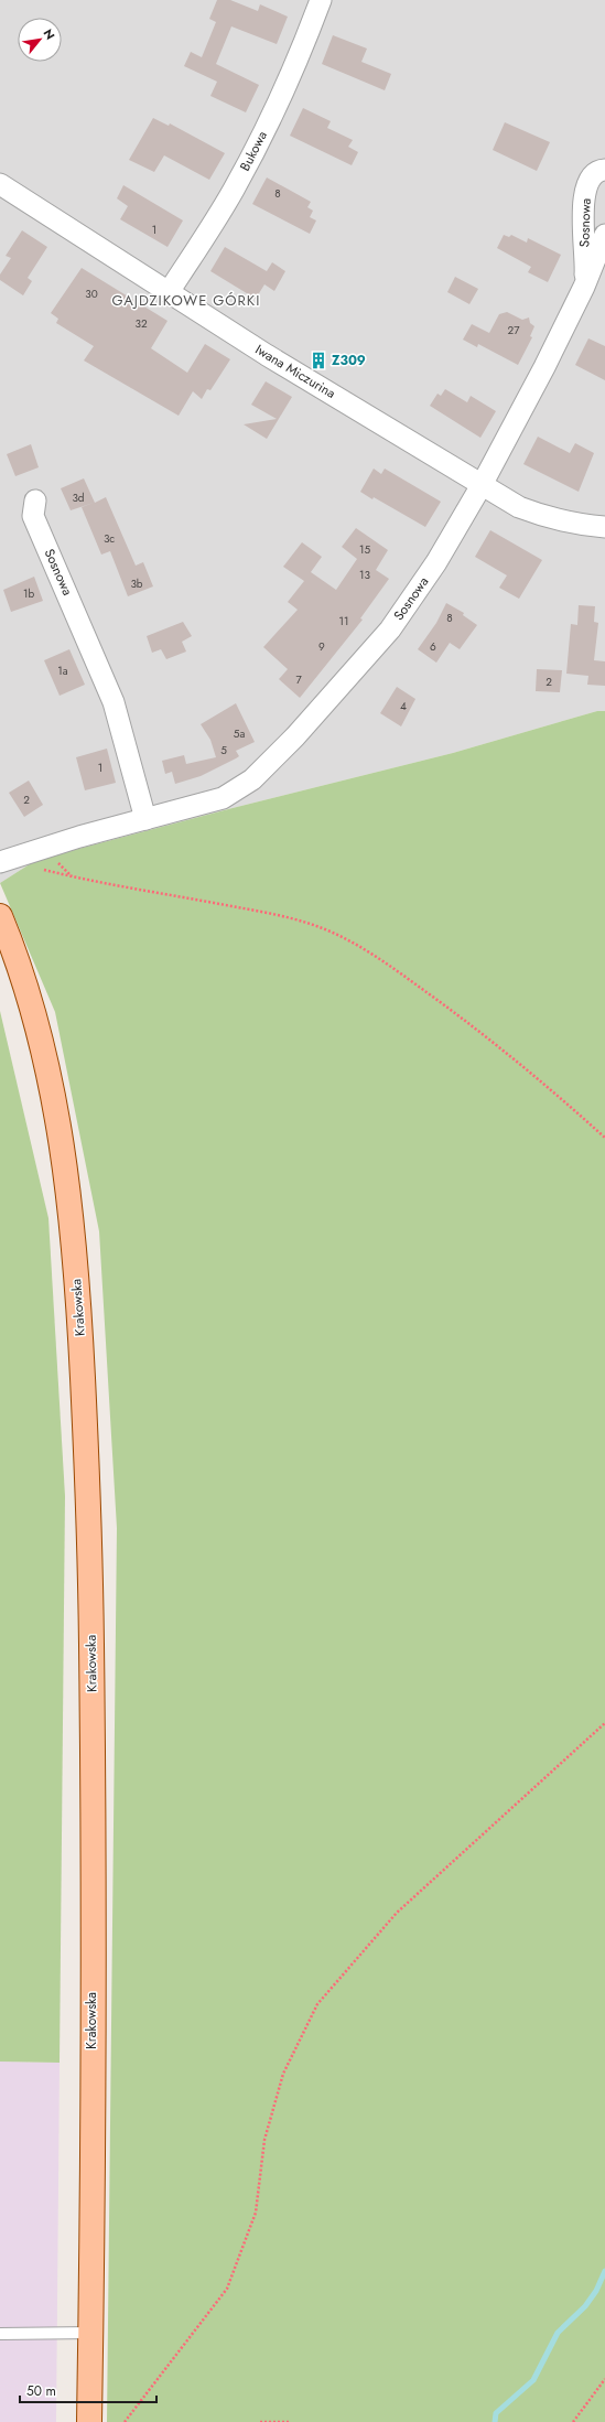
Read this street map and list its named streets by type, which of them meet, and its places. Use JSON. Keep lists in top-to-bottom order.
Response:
{
  "streets": {
    "main road": ["Krakowska"],
    "street": ["Bukowa", "Sosnowa", "Iwana Miczurina"]
  },
  "crossings": [
    ["Bukowa", "Iwana Miczurina"],
    ["Sosnowa", "Iwana Miczurina"]
  ],
  "districts": ["GAJDZIKOWE GÓRKI"],
  "places": {
    "building": ["Z309"]
  },
  "house_numbers": [
    "8",
    "1",
    "30",
    "32",
    "27",
    "3d",
    "3c",
    "15",
    "13",
    "3b",
    "1b",
    "8",
    "11",
    "9",
    "6",
    "1a",
    "7",
    "2",
    "4",
    "5a",
    "5",
    "1",
    "2"
  ],
  "scale_bar": "50 m",
  "north": "top right"
}
